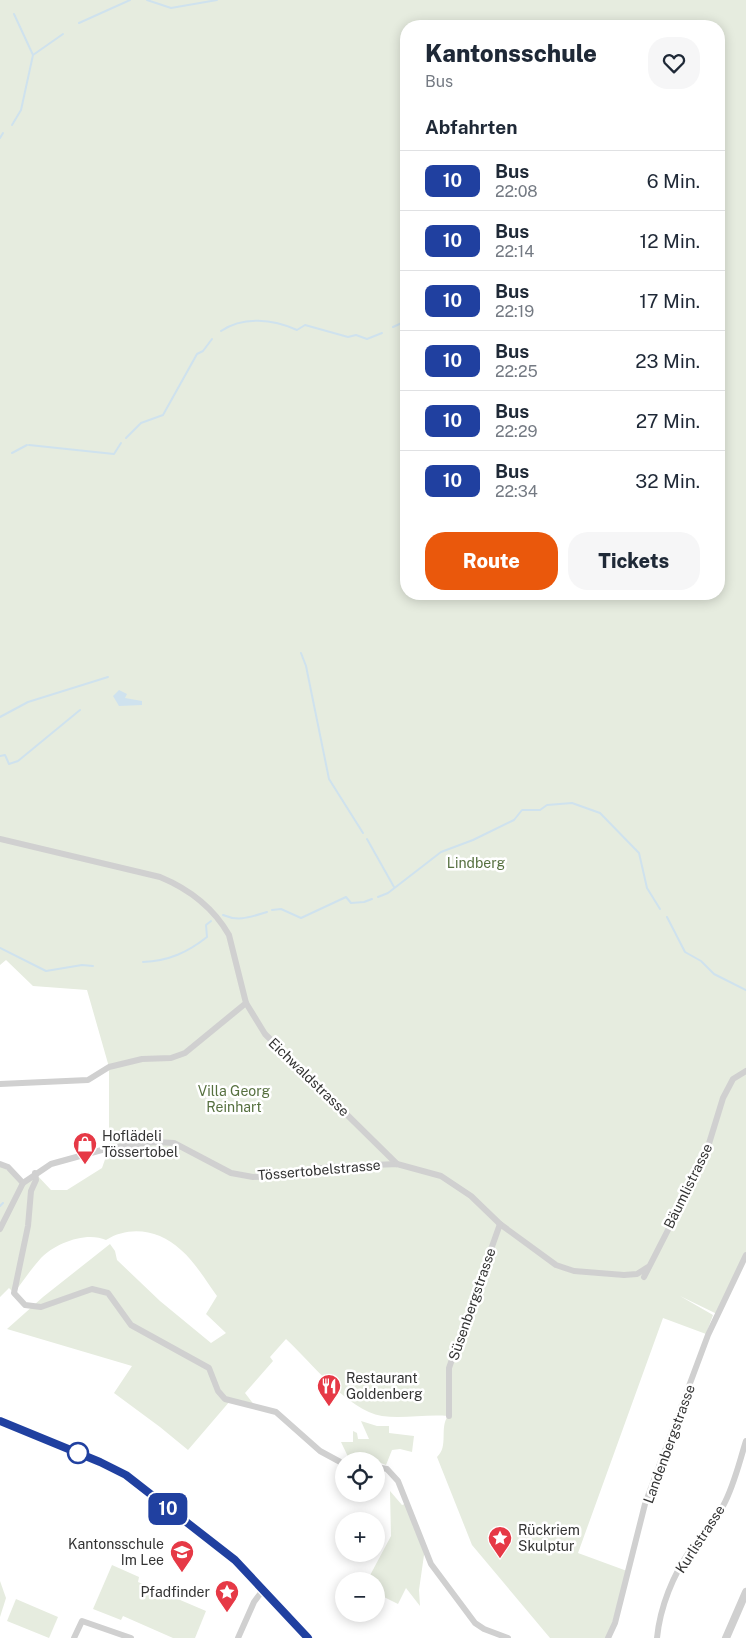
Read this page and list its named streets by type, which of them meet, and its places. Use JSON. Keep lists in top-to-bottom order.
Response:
{
  "streets": {
    "street": [
      "Eichwaldstrasse",
      "Tössertobelstrasse",
      "Bäumlistrasse",
      "Süsenbergstrasse",
      "Landenbergstrasse",
      "Kurlistrasse"
    ]
  },
  "crossings": [
    ["Eichwaldstrasse", "Tössertobelstrasse"],
    ["Tössertobelstrasse", "Bäumlistrasse"],
    ["Tössertobelstrasse", "Süsenbergstrasse"]
  ],
  "parks": ["Lindberg", "Villa Georg Reinhart"],
  "places": {
    "shop": ["Hoflädeli Tössertobel"],
    "restaurant": ["Restaurant Goldenberg"],
    "place": ["Rückriem Skulptur", "Pfadfinder"],
    "school or university": ["Kantonsschule Im Lee"]
  },
  "lines": ["bus line 10"],
  "page": {
    "on_map": "10",
    "heading": [
      ["Kantonsschule", "Bus"],
      "Abfahrten"
    ],
    "list": [
      {
        "mark": "10",
        "name": "Bus",
        "note": "22:08",
        "value": "6 Min."
      },
      {
        "mark": "10",
        "name": "Bus",
        "note": "22:14",
        "value": "12 Min."
      },
      {
        "mark": "10",
        "name": "Bus",
        "note": "22:19",
        "value": "17 Min."
      },
      {
        "mark": "10",
        "name": "Bus",
        "note": "22:25",
        "value": "23 Min."
      },
      {
        "mark": "10",
        "name": "Bus",
        "note": "22:29",
        "value": "27 Min."
      },
      {
        "mark": "10",
        "name": "Bus",
        "note": "22:34",
        "value": "32 Min."
      }
    ],
    "buttons": ["Route", "Tickets"],
    "map_buttons": ["+", "−"]
  }
}
